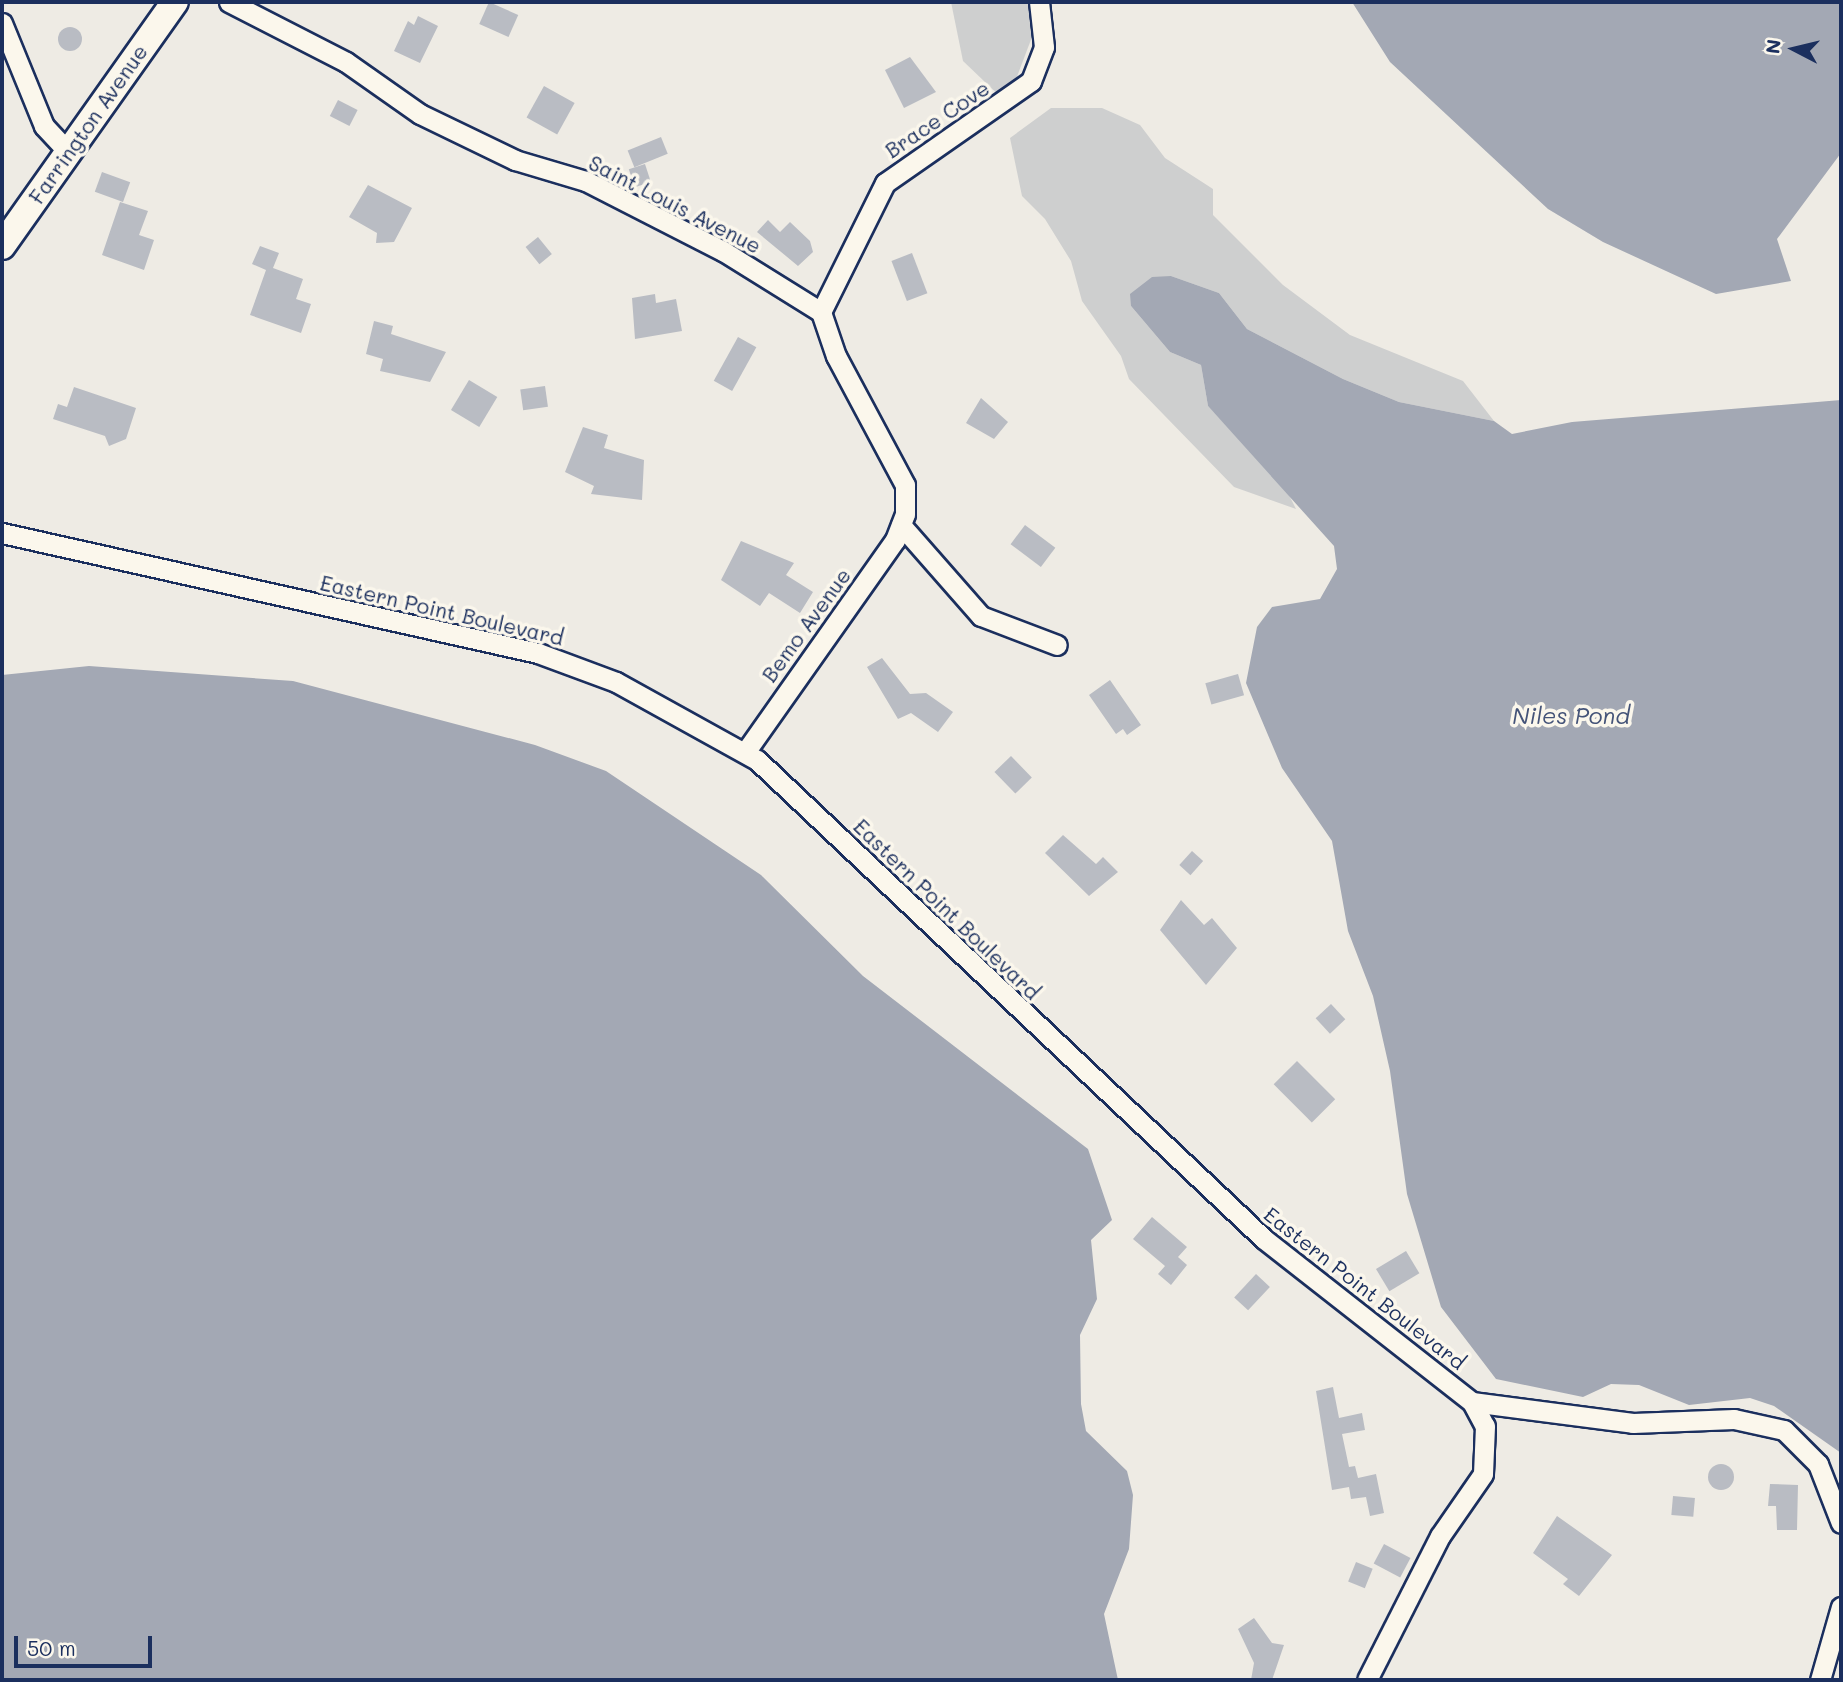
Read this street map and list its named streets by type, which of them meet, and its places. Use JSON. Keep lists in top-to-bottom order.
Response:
{
  "streets": {
    "main road": ["Farrington Avenue"],
    "street": [
      "Brace Cove",
      "Saint Louis Avenue",
      "Eastern Point Boulevard",
      "Bemo Avenue"
    ]
  },
  "crossings": [
    ["Brace Cove", "Saint Louis Avenue"],
    ["Eastern Point Boulevard", "Bemo Avenue"]
  ],
  "water": ["Niles Pond"],
  "scale_bar": "50 m",
  "north": "left"
}
